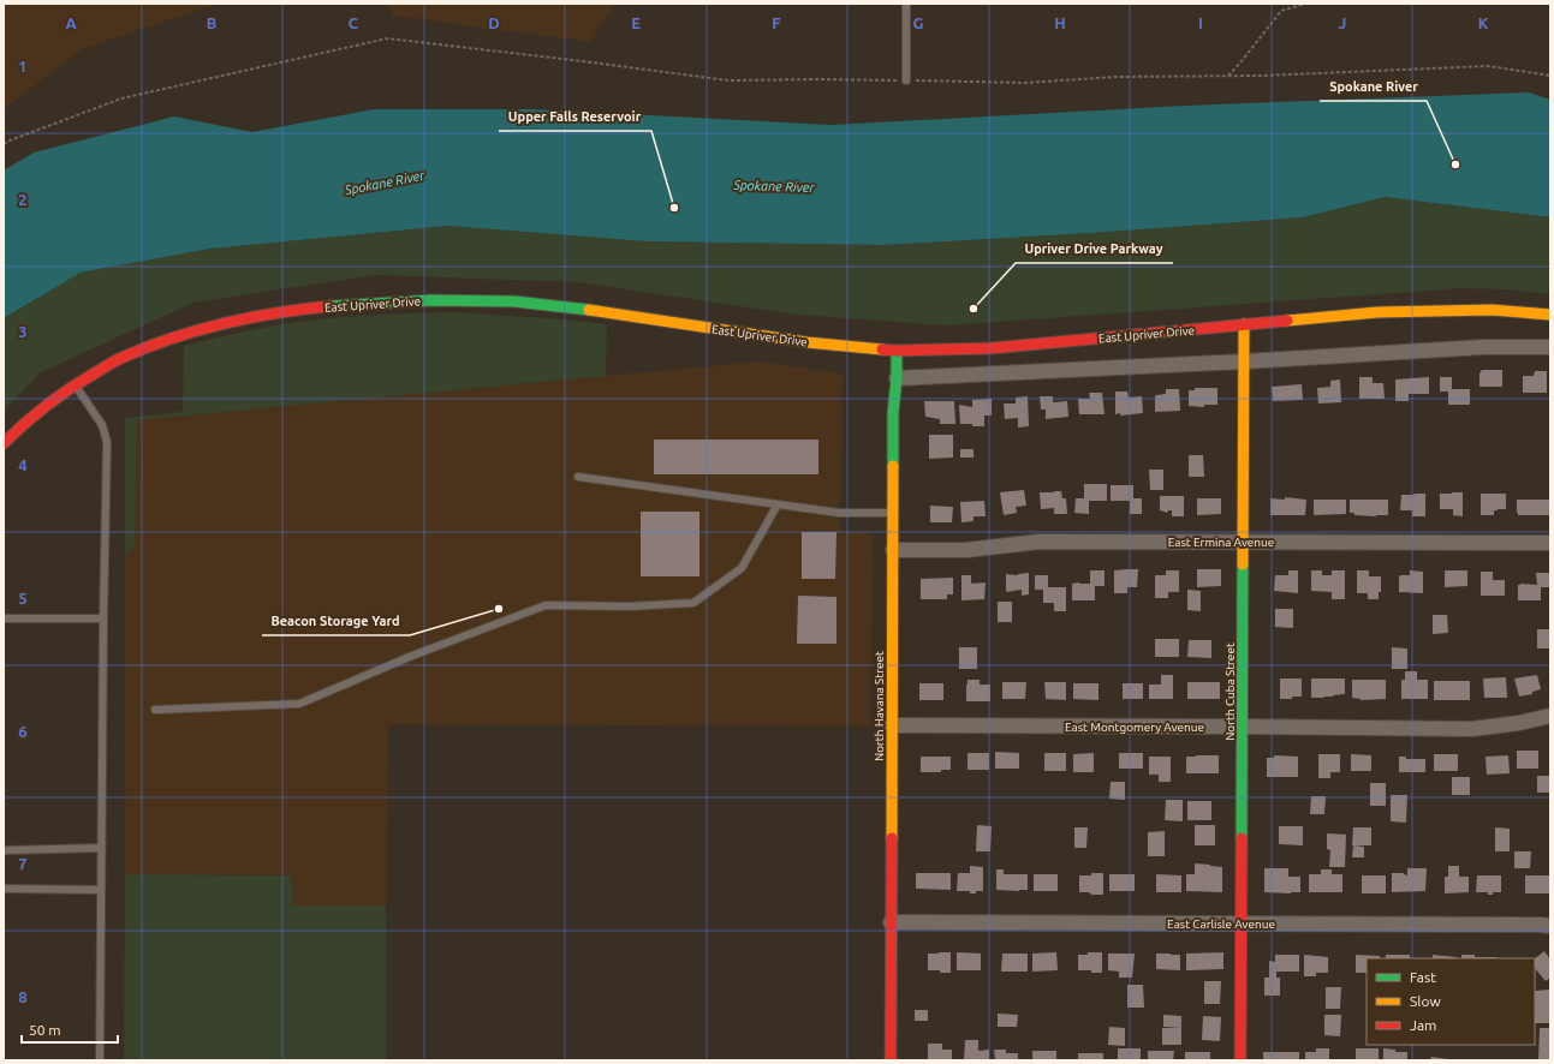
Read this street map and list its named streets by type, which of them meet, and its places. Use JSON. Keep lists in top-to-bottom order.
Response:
{
  "streets": {
    "street": [
      "East Upriver Drive",
      "East Ermina Avenue",
      "North Cuba Street",
      "North Havana Street",
      "East Montgomery Avenue",
      "East Carlisle Avenue"
    ]
  },
  "crossings": [
    ["East Upriver Drive", "North Cuba Street"],
    ["East Upriver Drive", "North Havana Street"],
    ["East Ermina Avenue", "North Cuba Street"],
    ["East Ermina Avenue", "North Havana Street"],
    ["North Cuba Street", "East Montgomery Avenue"],
    ["North Cuba Street", "East Carlisle Avenue"],
    ["North Havana Street", "East Montgomery Avenue"],
    ["North Havana Street", "East Carlisle Avenue"]
  ],
  "water": ["Spokane River"],
  "places": [
    "Spokane River",
    "Upper Falls Reservoir",
    "Upriver Drive Parkway",
    "Beacon Storage Yard"
  ],
  "legend": ["Fast", "Slow", "Jam"],
  "scale_bar": "50 m",
  "grid": {
    "columns": [
      "A",
      "B",
      "C",
      "D",
      "E",
      "F",
      "G",
      "H",
      "I",
      "J",
      "K"
    ],
    "rows": [
      "1",
      "2",
      "3",
      "4",
      "5",
      "6",
      "7",
      "8"
    ]
  }
}
